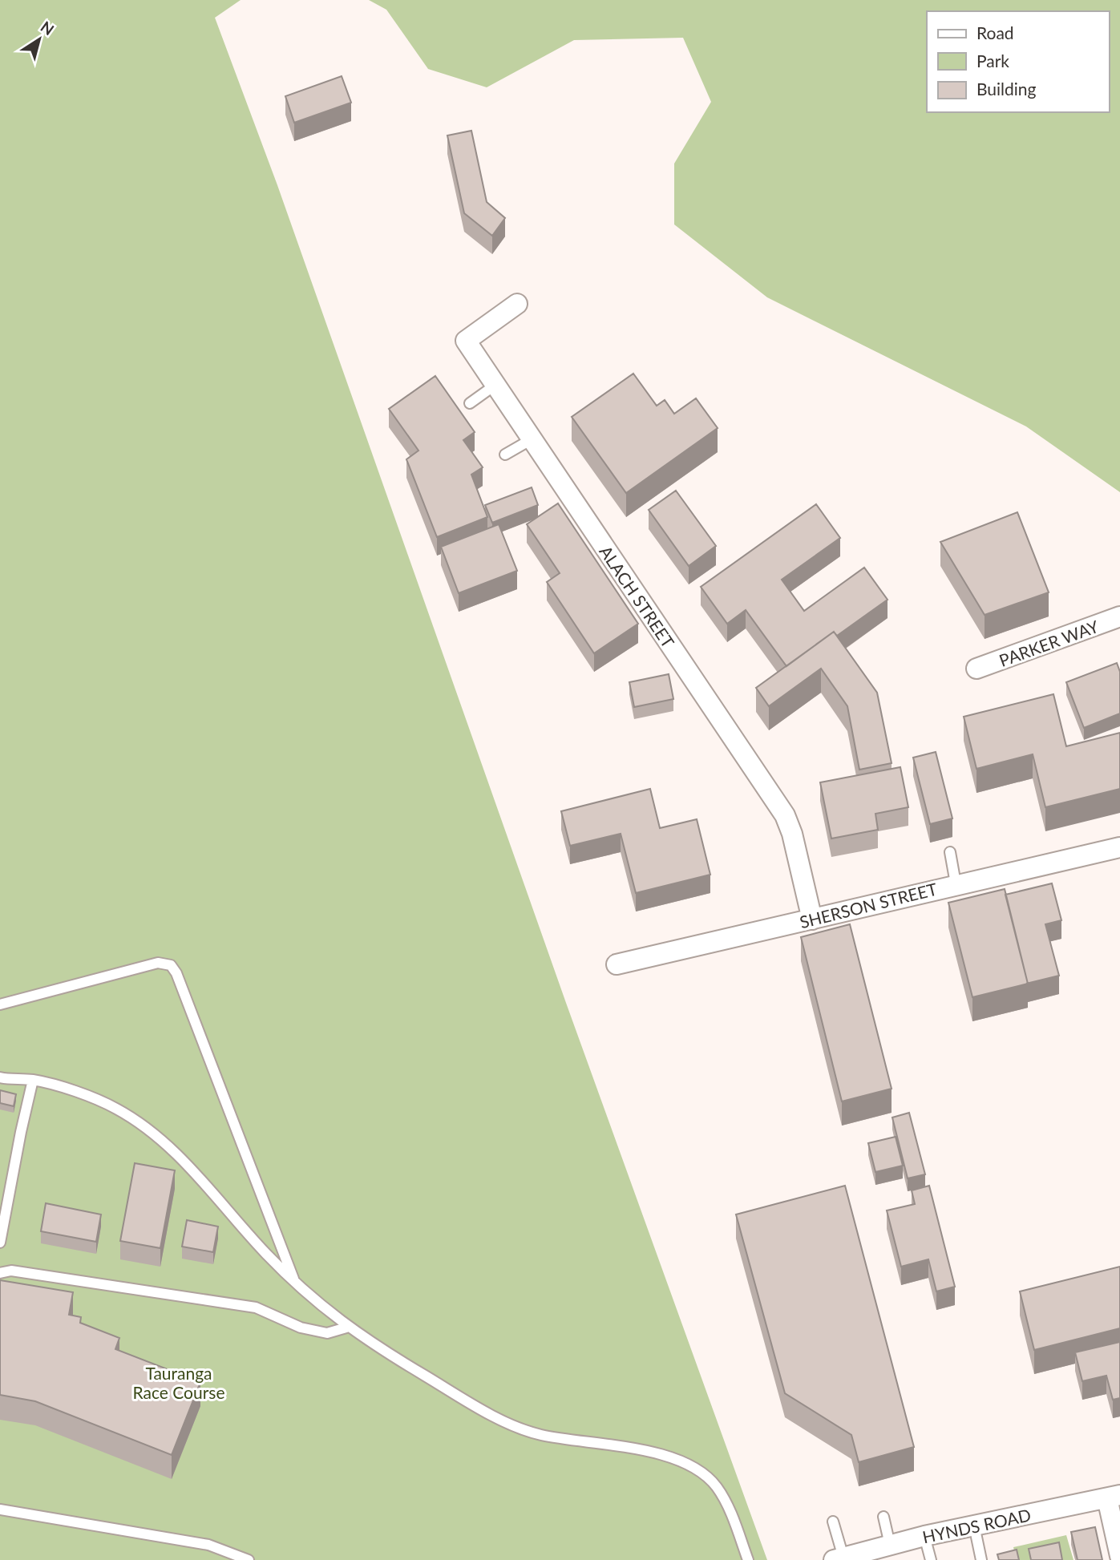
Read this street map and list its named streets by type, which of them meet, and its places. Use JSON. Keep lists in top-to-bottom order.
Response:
{
  "streets": {
    "street": [
      "ALACH STREET",
      "PARKER WAY",
      "SHERSON STREET",
      "HYNDS ROAD"
    ]
  },
  "crossings": [
    ["ALACH STREET", "SHERSON STREET"]
  ],
  "parks": ["Tauranga Race Course"],
  "legend": ["Road", "Park", "Building"],
  "north": "top right"
}
